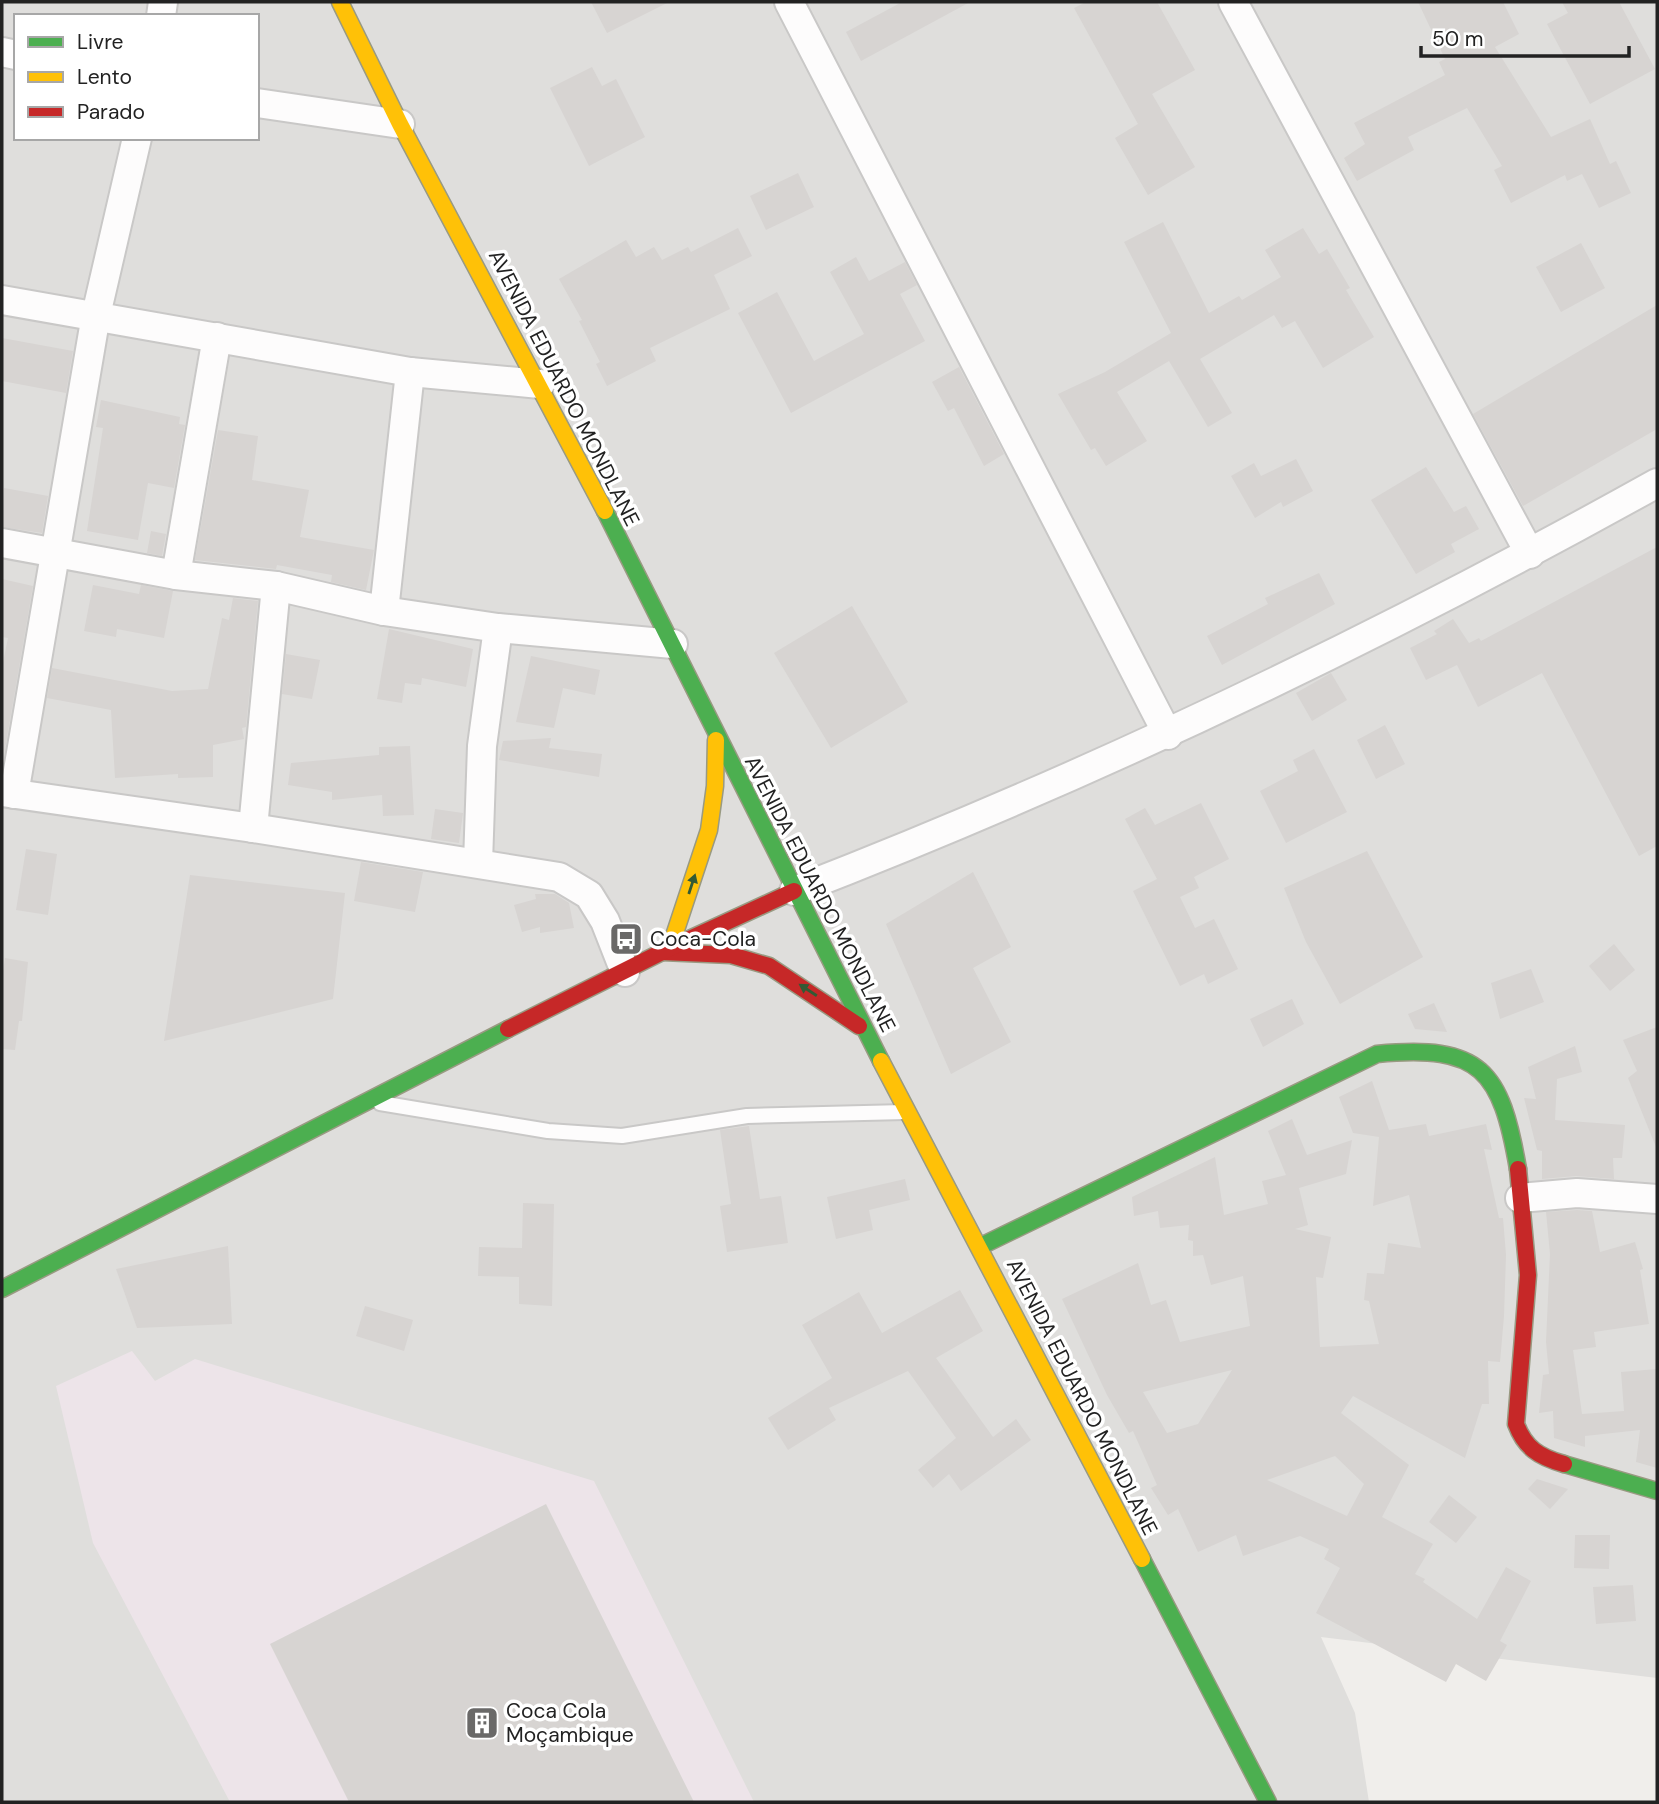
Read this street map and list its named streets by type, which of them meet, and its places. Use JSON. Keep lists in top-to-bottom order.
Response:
{
  "streets": {
    "main road": ["AVENIDA EDUARDO MONDLANE"]
  },
  "places": {
    "bus stop": ["Coca-Cola"],
    "building": ["Coca Cola Moçambique"]
  },
  "legend": ["Livre", "Lento", "Parado"],
  "scale_bar": "50 m"
}
